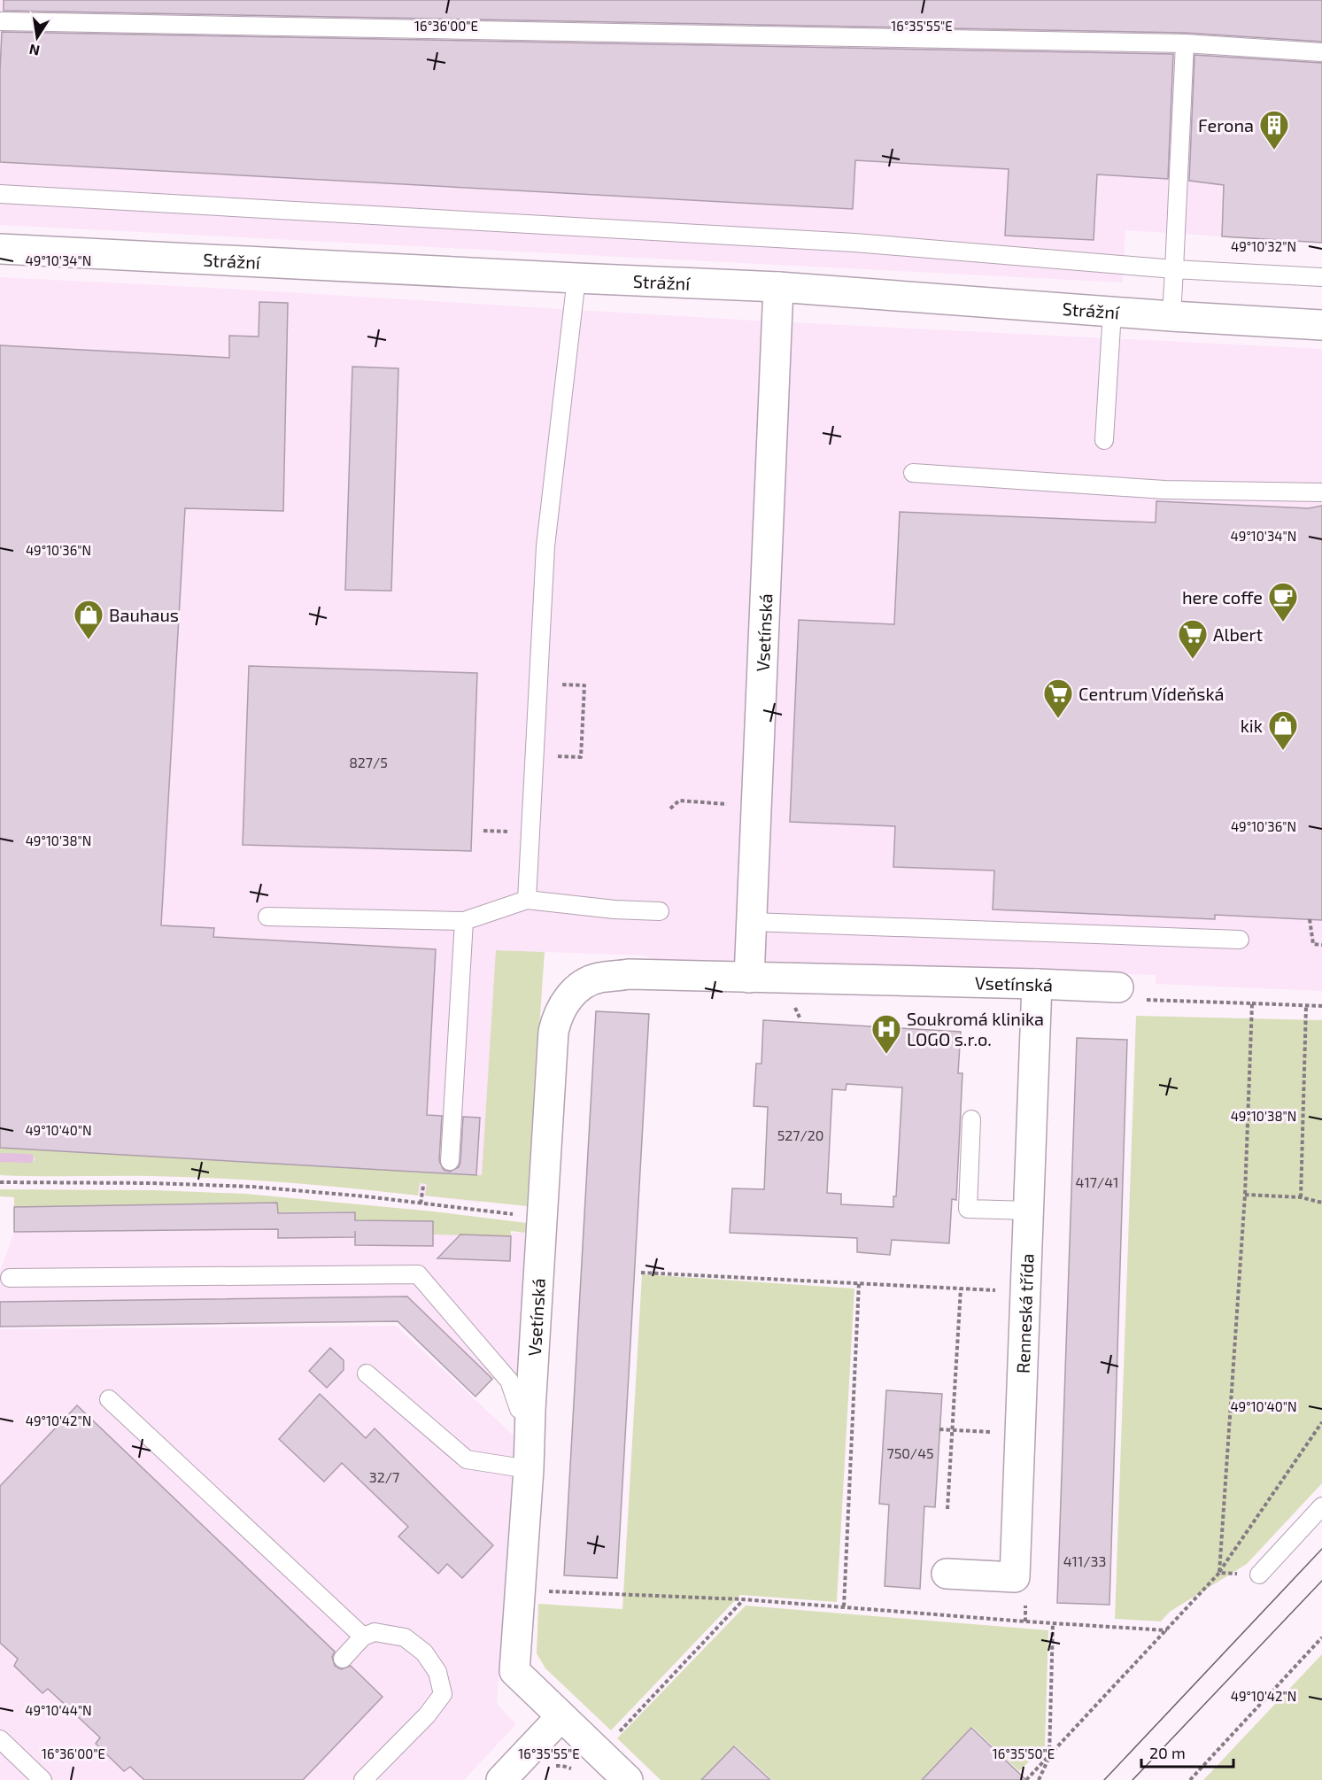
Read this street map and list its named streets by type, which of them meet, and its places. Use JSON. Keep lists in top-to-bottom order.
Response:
{
  "streets": {
    "street": ["Strážní", "Vsetínská", "Renneská třída"]
  },
  "crossings": [
    ["Strážní", "Vsetínská"],
    ["Vsetínská", "Renneská třída"]
  ],
  "places": {
    "building": ["Ferona"],
    "cafe": ["here coffe"],
    "shop": ["Bauhaus", "kik"],
    "supermarket": ["Albert", "Centrum Vídeňská"],
    "hospital": ["Soukromá klinika LOGO s.r.o."]
  },
  "house_numbers": [
    "827/5",
    "527/20",
    "417/41",
    "750/45",
    "32/7",
    "411/33"
  ],
  "scale_bar": "20 m",
  "north": "bottom",
  "coordinates": [
    "16°36'00\"E",
    "16°35'55\"E",
    "49°10'32\"N",
    "49°10'34\"N",
    "49°10'36\"N",
    "49°10'38\"N",
    "49°10'40\"N",
    "49°10'42\"N",
    "49°10'44\"N",
    "16°35'50\"E"
  ]
}
